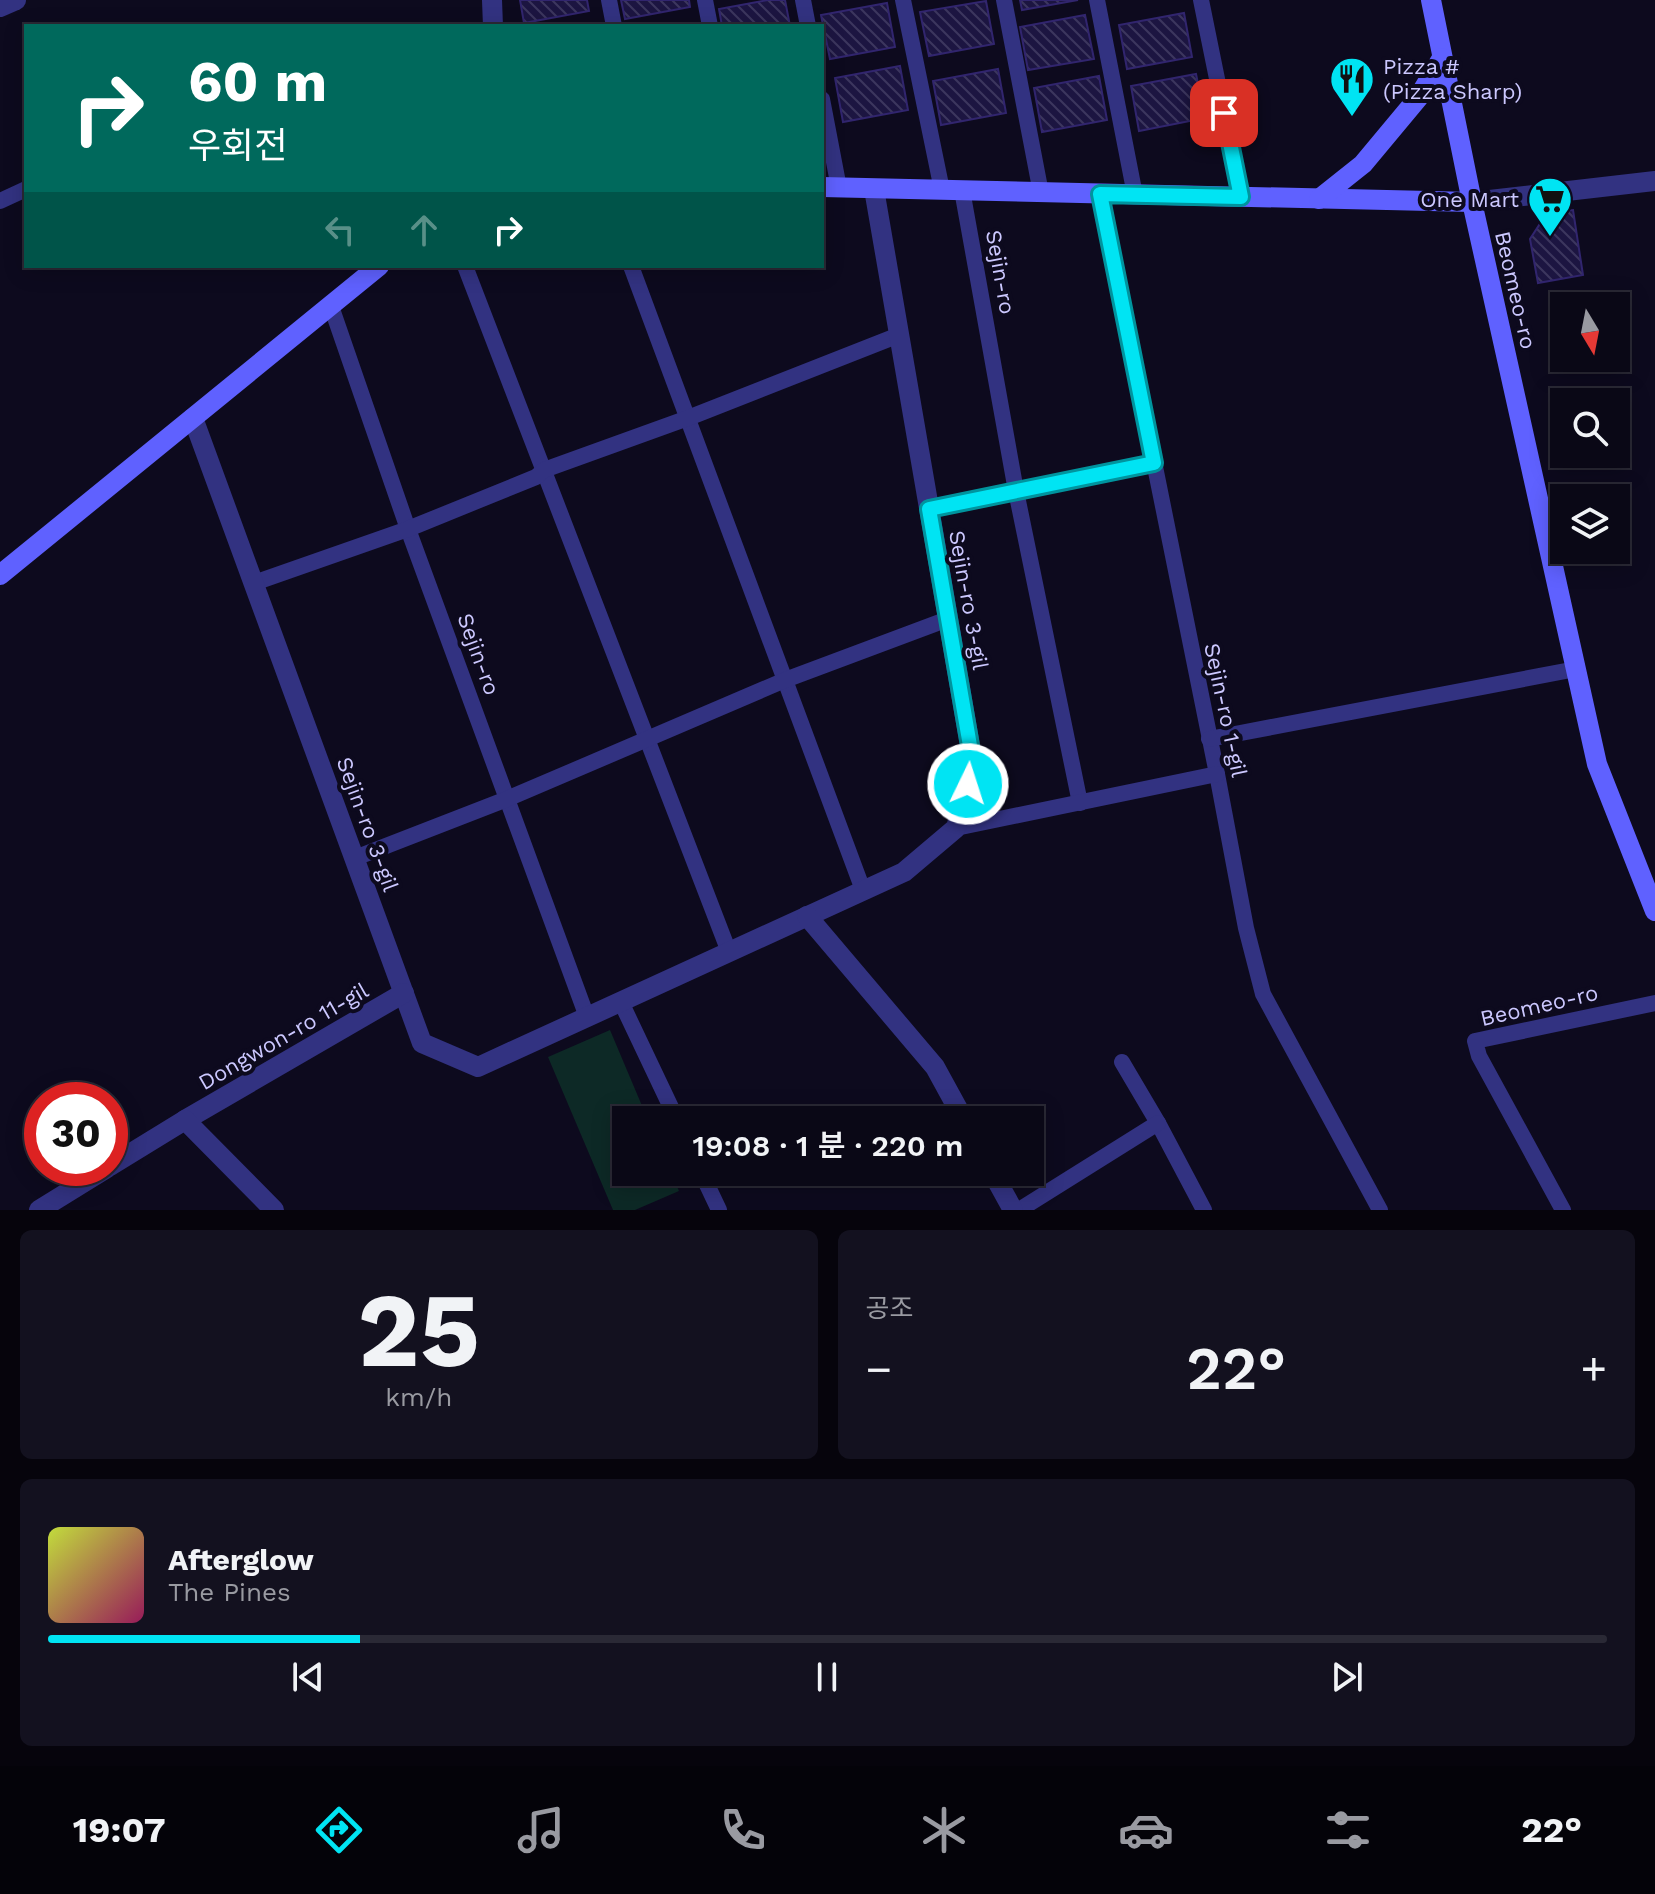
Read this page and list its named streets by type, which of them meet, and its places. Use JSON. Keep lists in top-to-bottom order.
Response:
{
  "streets": {
    "main road": ["Beomeo-ro"],
    "street": ["Sejin-ro 3-gil", "Dongwon-ro 11-gil"],
    "lane": ["Sejin-ro", "Sejin-ro 1-gil"]
  },
  "crossings": [
    ["Sejin-ro", "Sejin-ro 3-gil"],
    ["Sejin-ro 3-gil", "Dongwon-ro 11-gil"]
  ],
  "places": {
    "restaurant": ["Pizza # (Pizza Sharp)"],
    "supermarket": ["One Mart"]
  },
  "north": "bottom",
  "page": {
    "turn": ["60 m", "우회전"],
    "limit": "30",
    "trip": "19:08 · 1 분 · 220 m",
    "tile": [
      ["25", "km/h"],
      "공조"
    ],
    "heat": ["−", "22°", "+"],
    "song": ["Afterglow", "The Pines"],
    "tabs": ["19:07", "22°"]
  }
}
